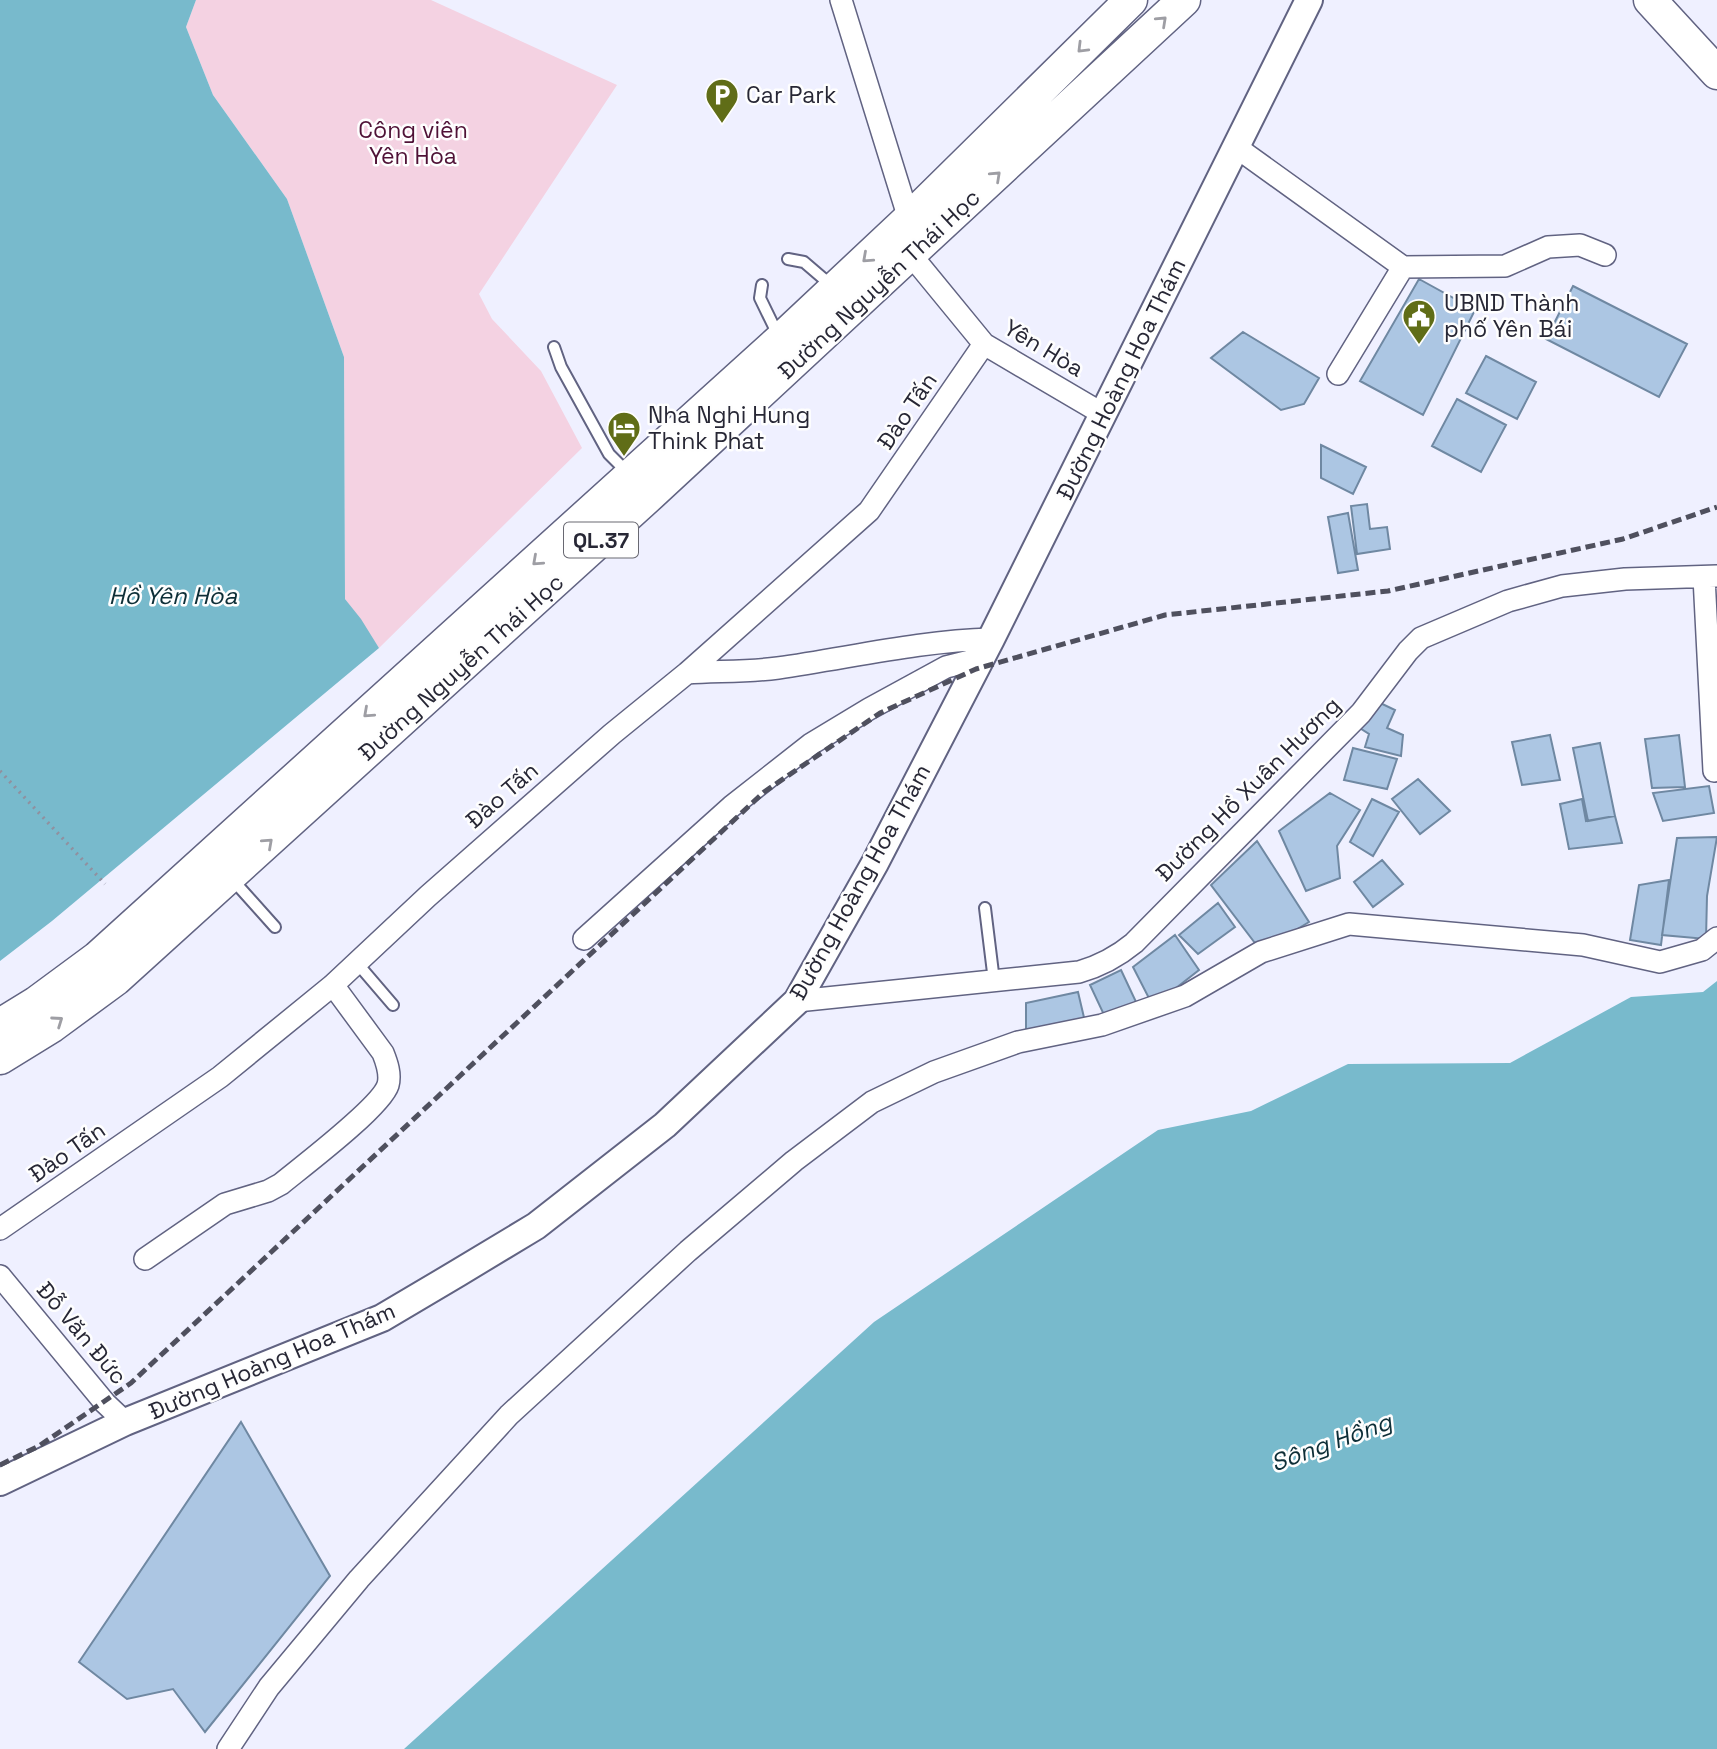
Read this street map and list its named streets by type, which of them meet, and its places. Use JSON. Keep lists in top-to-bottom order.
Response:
{
  "streets": {
    "main road": ["Đường Nguyễn Thái Học", "QL.37"],
    "street": [
      "Yên Hòa",
      "Đường Hoàng Hoa Thám",
      "Đào Tấn",
      "Đường Hồ Xuân Hương",
      "Đỗ Văn Đức"
    ]
  },
  "crossings": [
    ["Đường Nguyễn Thái Học", "Yên Hòa"],
    ["Yên Hòa", "Đường Hoàng Hoa Thám"],
    ["Yên Hòa", "Đào Tấn"],
    ["Đường Hoàng Hoa Thám", "Đường Hồ Xuân Hương"],
    ["Đường Hoàng Hoa Thám", "Đỗ Văn Đức"]
  ],
  "water": ["Hồ Yên Hòa", "Sông Hồng"],
  "parks": ["Công viên Yên Hòa"],
  "places": {
    "parking": ["Car Park"],
    "public building": ["UBND Thành phố Yên Bái"],
    "hotel": ["Nha Nghi Hung Think Phat"]
  }
}
